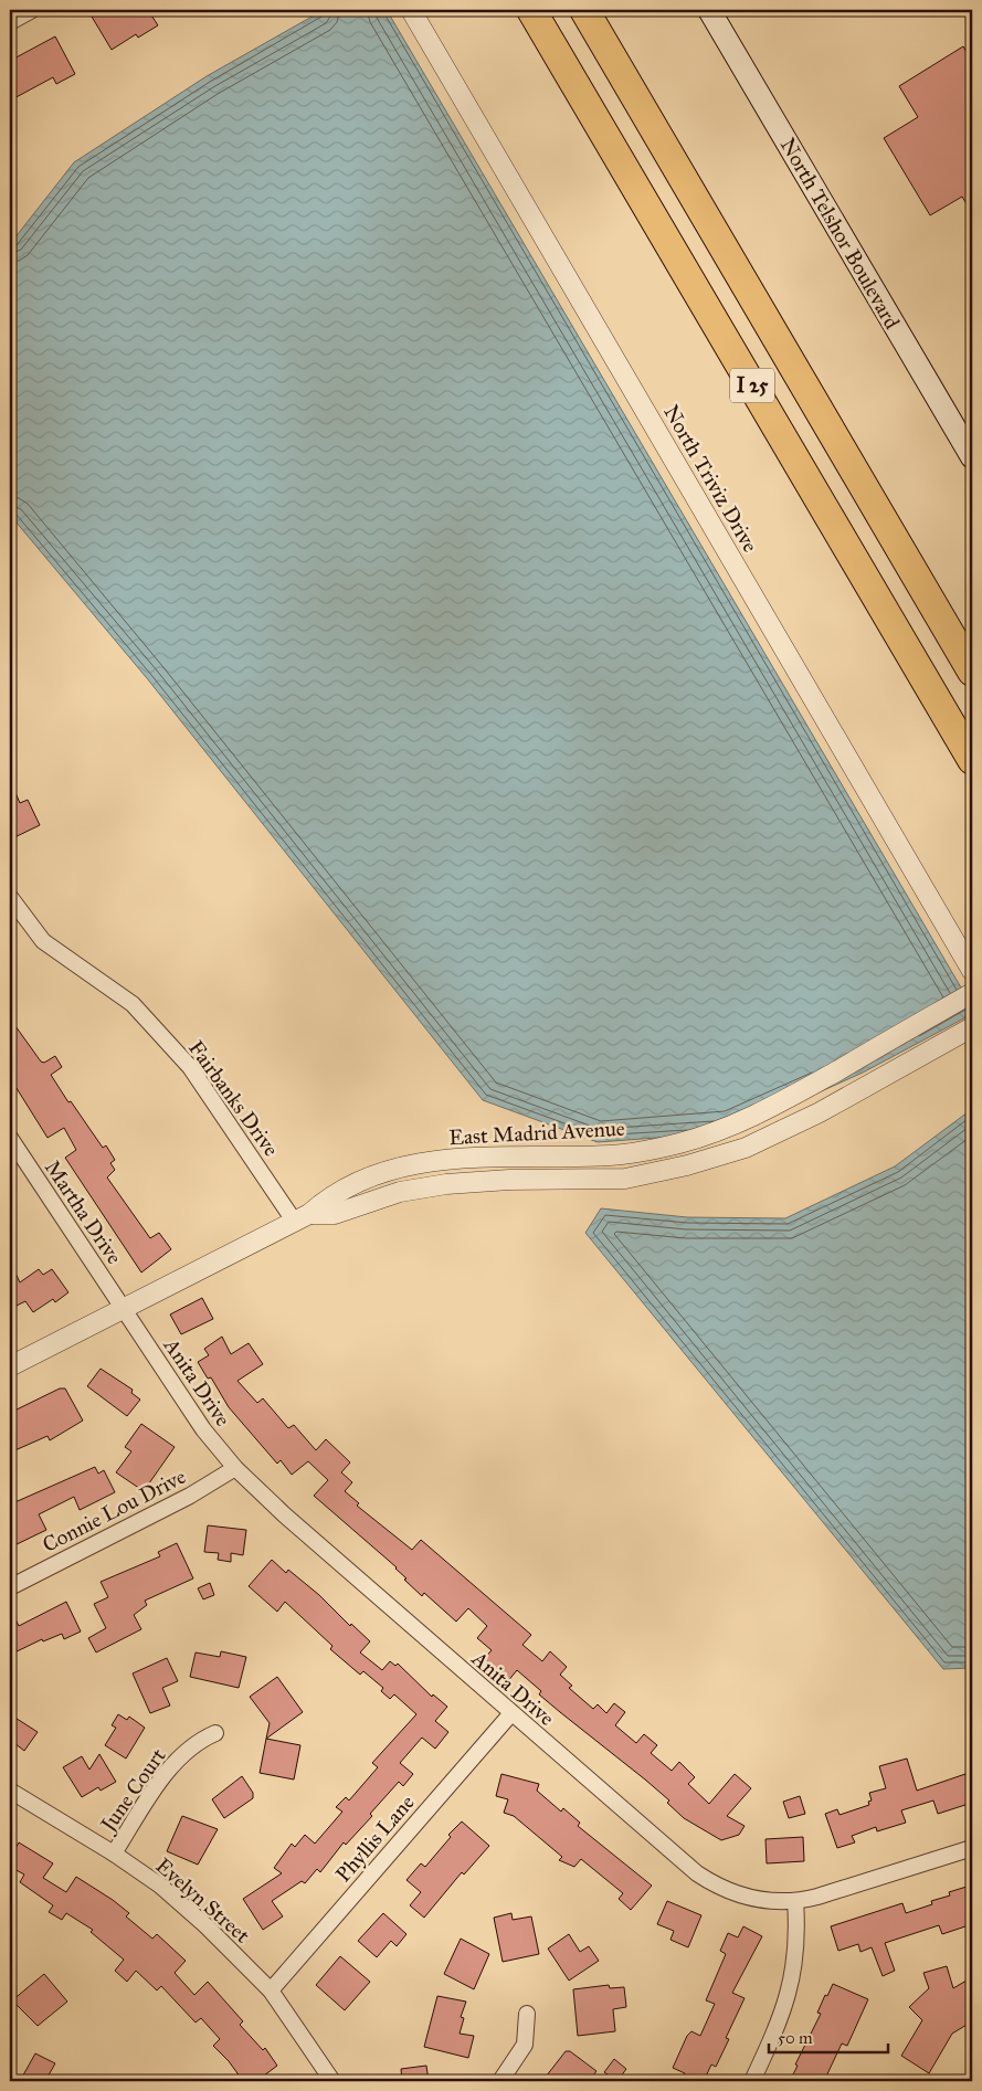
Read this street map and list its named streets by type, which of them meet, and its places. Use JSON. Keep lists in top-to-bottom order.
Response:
{
  "streets": {
    "highway": ["I 25"],
    "main road": ["North Telshor Boulevard"],
    "street": [
      "North Triviz Drive",
      "Fairbanks Drive",
      "East Madrid Avenue",
      "Martha Drive",
      "Anita Drive",
      "Connie Lou Drive",
      "June Court",
      "Phyllis Lane",
      "Evelyn Street"
    ]
  },
  "crossings": [
    ["Fairbanks Drive", "East Madrid Avenue"],
    ["East Madrid Avenue", "Martha Drive"],
    ["East Madrid Avenue", "Anita Drive"],
    ["Martha Drive", "Anita Drive"],
    ["Anita Drive", "Connie Lou Drive"],
    ["Anita Drive", "Phyllis Lane"],
    ["June Court", "Evelyn Street"],
    ["Phyllis Lane", "Evelyn Street"]
  ],
  "scale_bar": "50 m"
}
